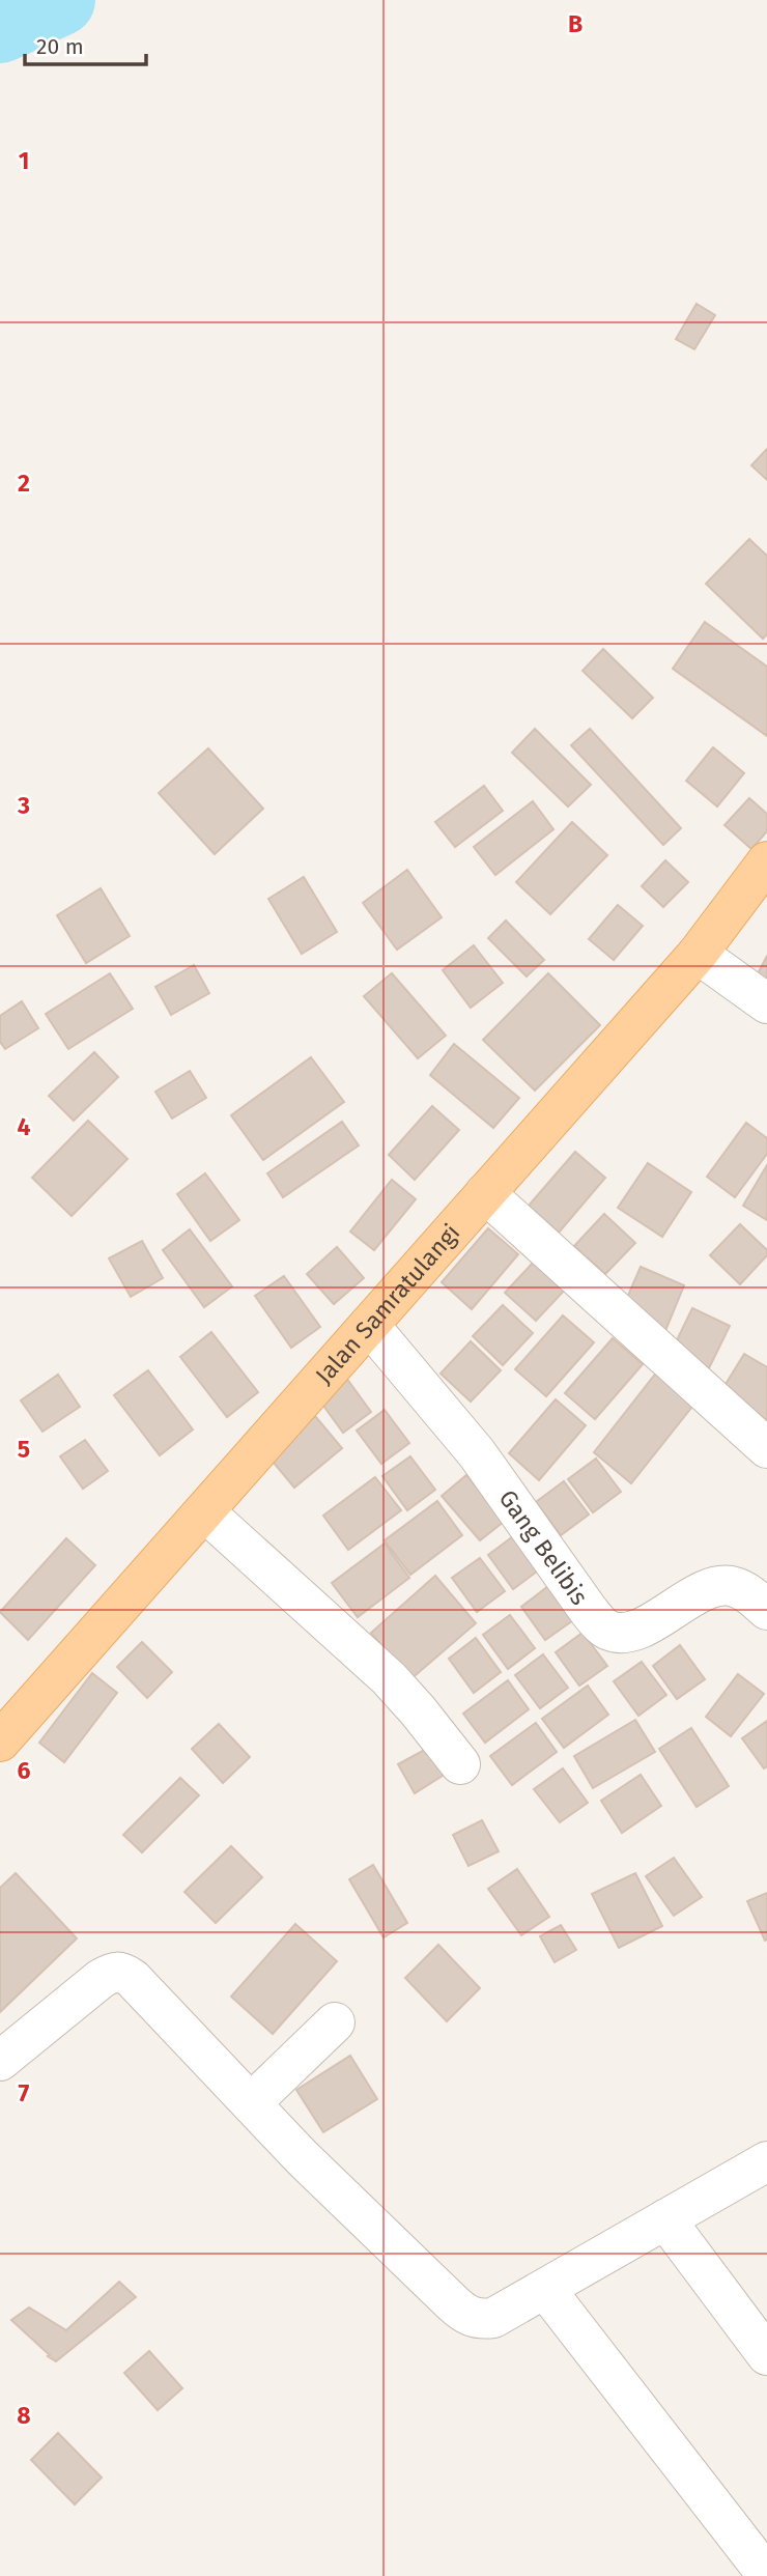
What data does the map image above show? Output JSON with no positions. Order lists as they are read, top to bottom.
{
  "streets": {
    "main road": ["Jalan Samratulangi"],
    "street": ["Gang Belibis"]
  },
  "crossings": [
    ["Jalan Samratulangi", "Gang Belibis"]
  ],
  "scale_bar": "20 m",
  "grid": {
    "columns": ["B"],
    "rows": [
      "1",
      "2",
      "3",
      "4",
      "5",
      "6",
      "7",
      "8"
    ]
  }
}
